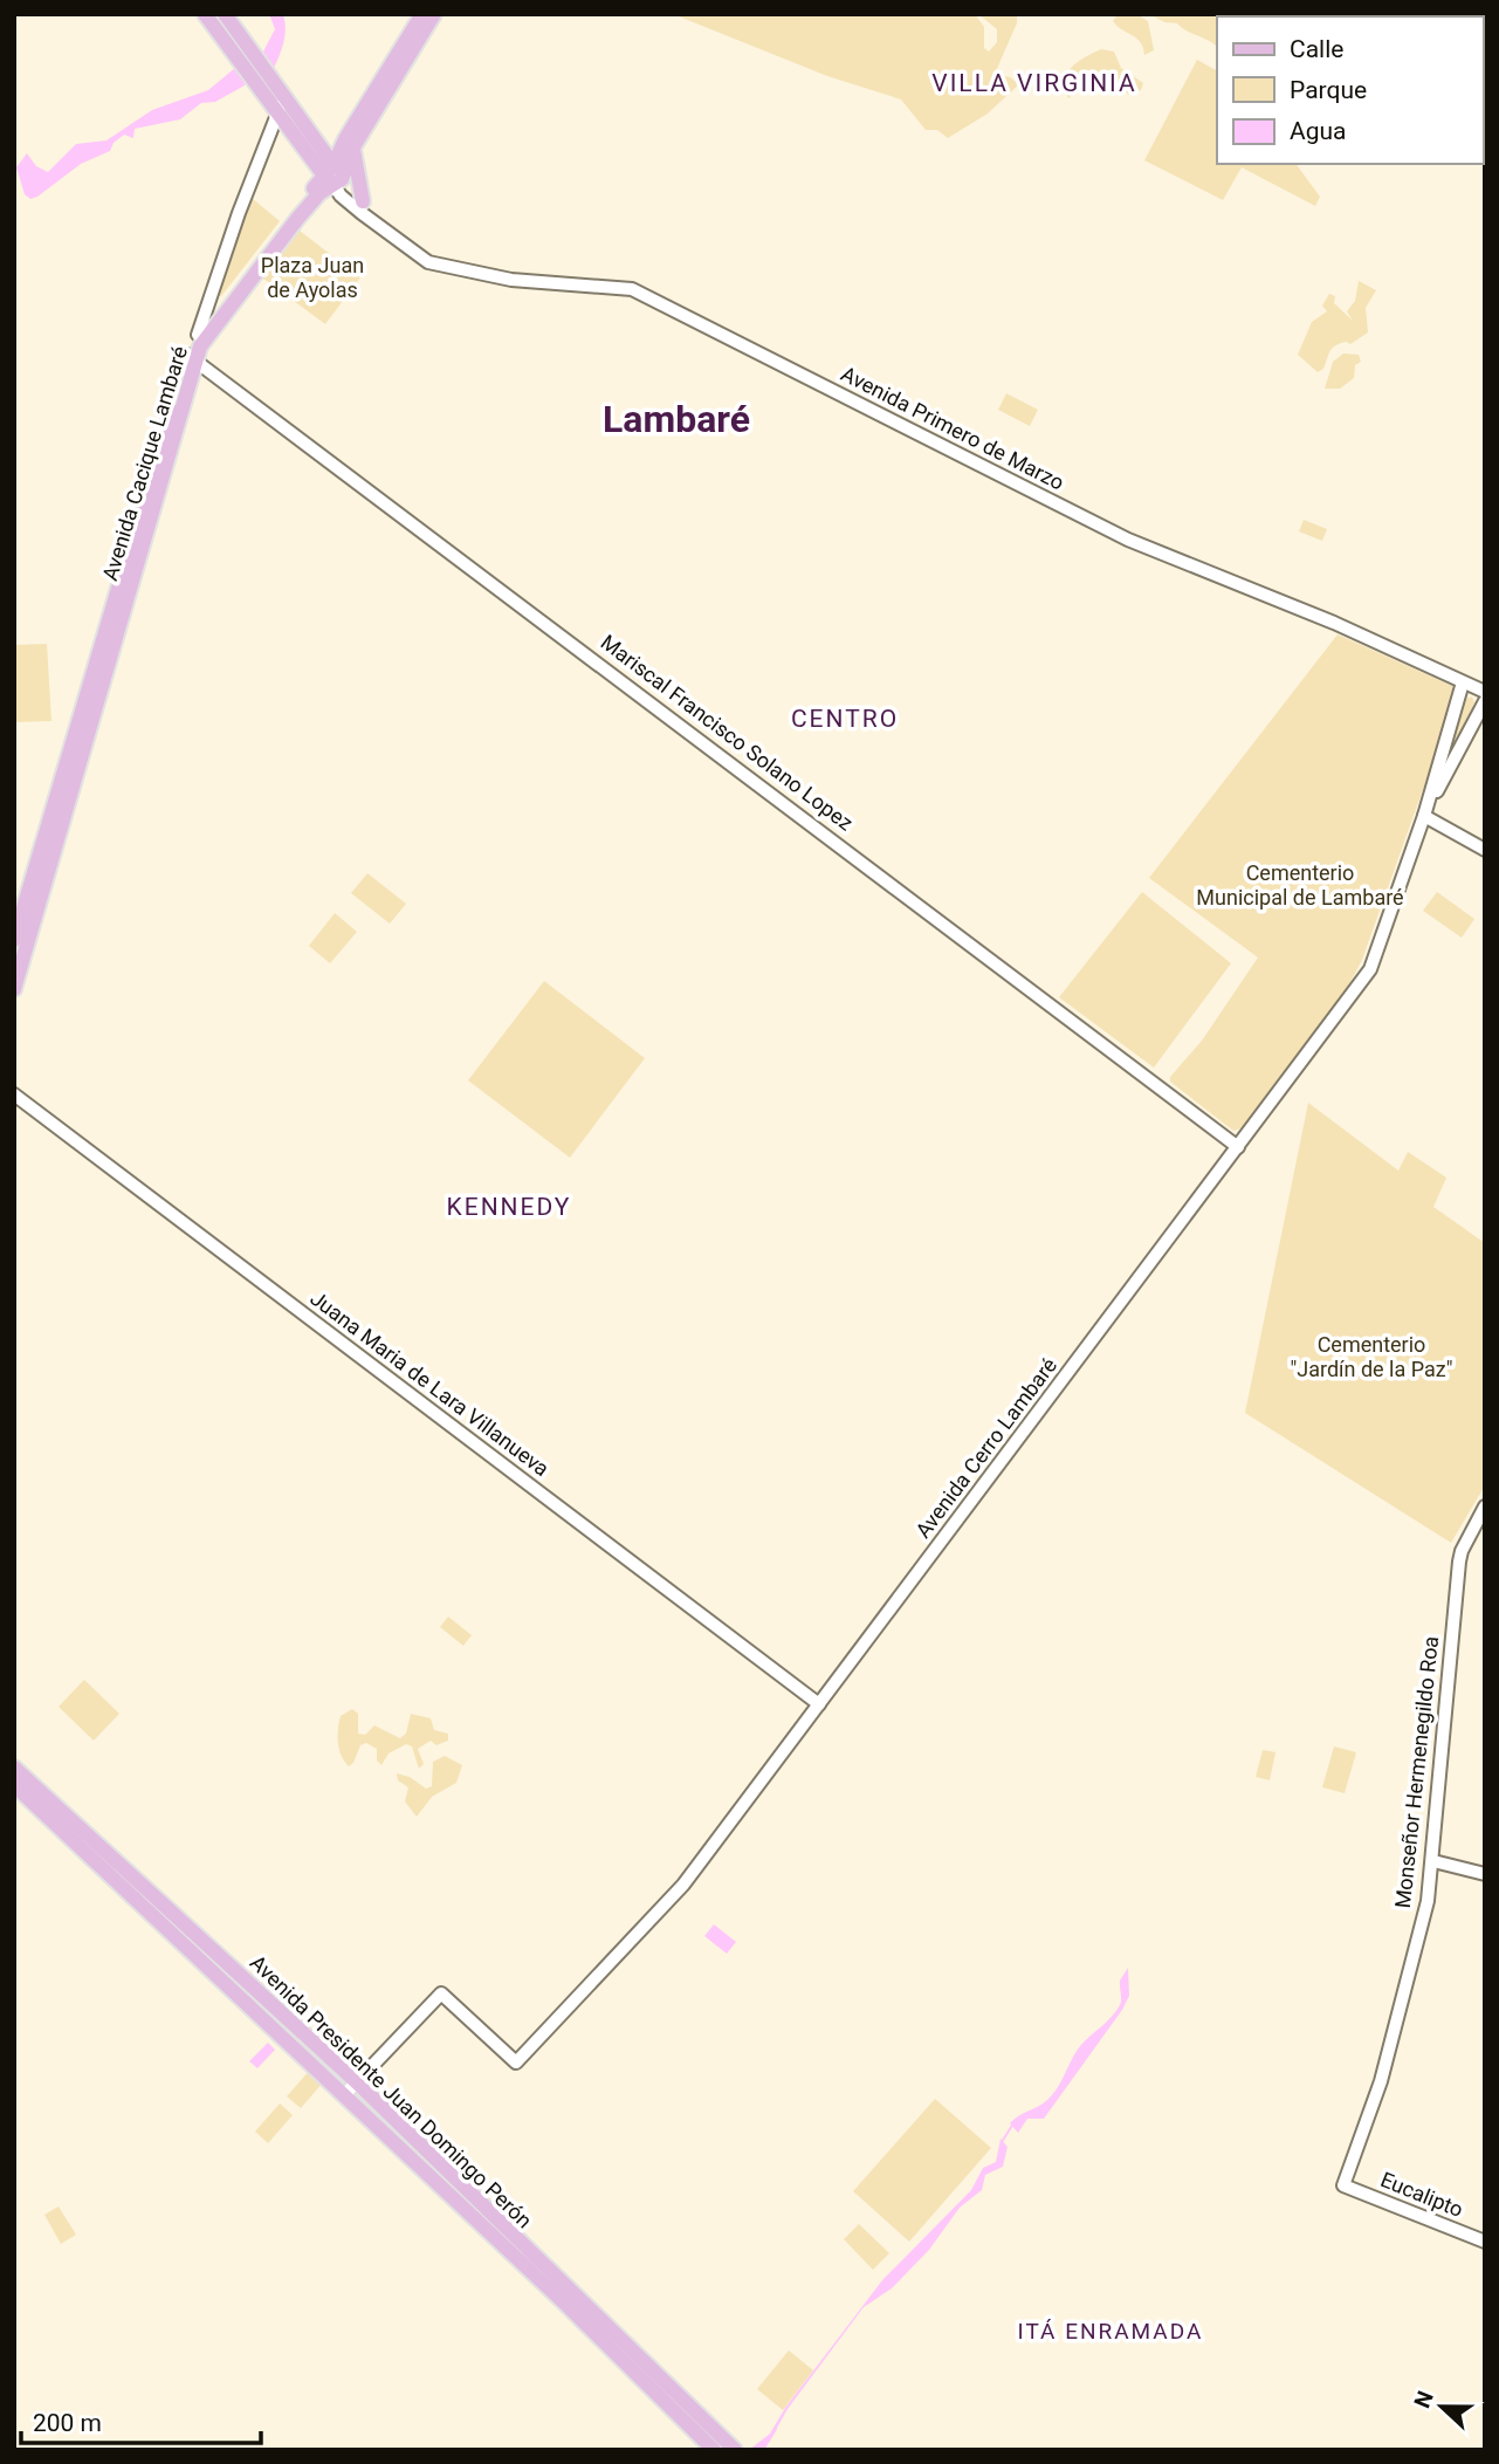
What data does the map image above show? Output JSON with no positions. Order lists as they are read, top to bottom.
{
  "streets": {
    "main road": ["Avenida Cacique Lambaré", "Avenida Presidente Juan Domingo Perón"],
    "street": [
      "Avenida Primero de Marzo",
      "Mariscal Francisco Solano Lopez",
      "Juana Maria de Lara Villanueva",
      "Avenida Cerro Lambaré",
      "Monseñor Hermenegildo Roa",
      "Eucalipto"
    ]
  },
  "crossings": [
    ["Avenida Primero de Marzo", "Avenida Cacique Lambaré"],
    ["Avenida Primero de Marzo", "Avenida Cerro Lambaré"],
    ["Avenida Cacique Lambaré", "Mariscal Francisco Solano Lopez"],
    ["Mariscal Francisco Solano Lopez", "Avenida Cerro Lambaré"],
    ["Juana Maria de Lara Villanueva", "Avenida Cerro Lambaré"],
    ["Avenida Cerro Lambaré", "Avenida Presidente Juan Domingo Perón"],
    ["Monseñor Hermenegildo Roa", "Eucalipto"]
  ],
  "districts": [
    "VILLA VIRGINIA",
    "Lambaré",
    "CENTRO",
    "KENNEDY",
    "ITÁ ENRAMADA"
  ],
  "parks": ["Plaza Juan de Ayolas", "Cementerio Municipal de Lambaré", "Cementerio \"Jardín de la Paz\""],
  "legend": ["Calle", "Parque", "Agua"],
  "scale_bar": "200 m",
  "north": "left"
}
